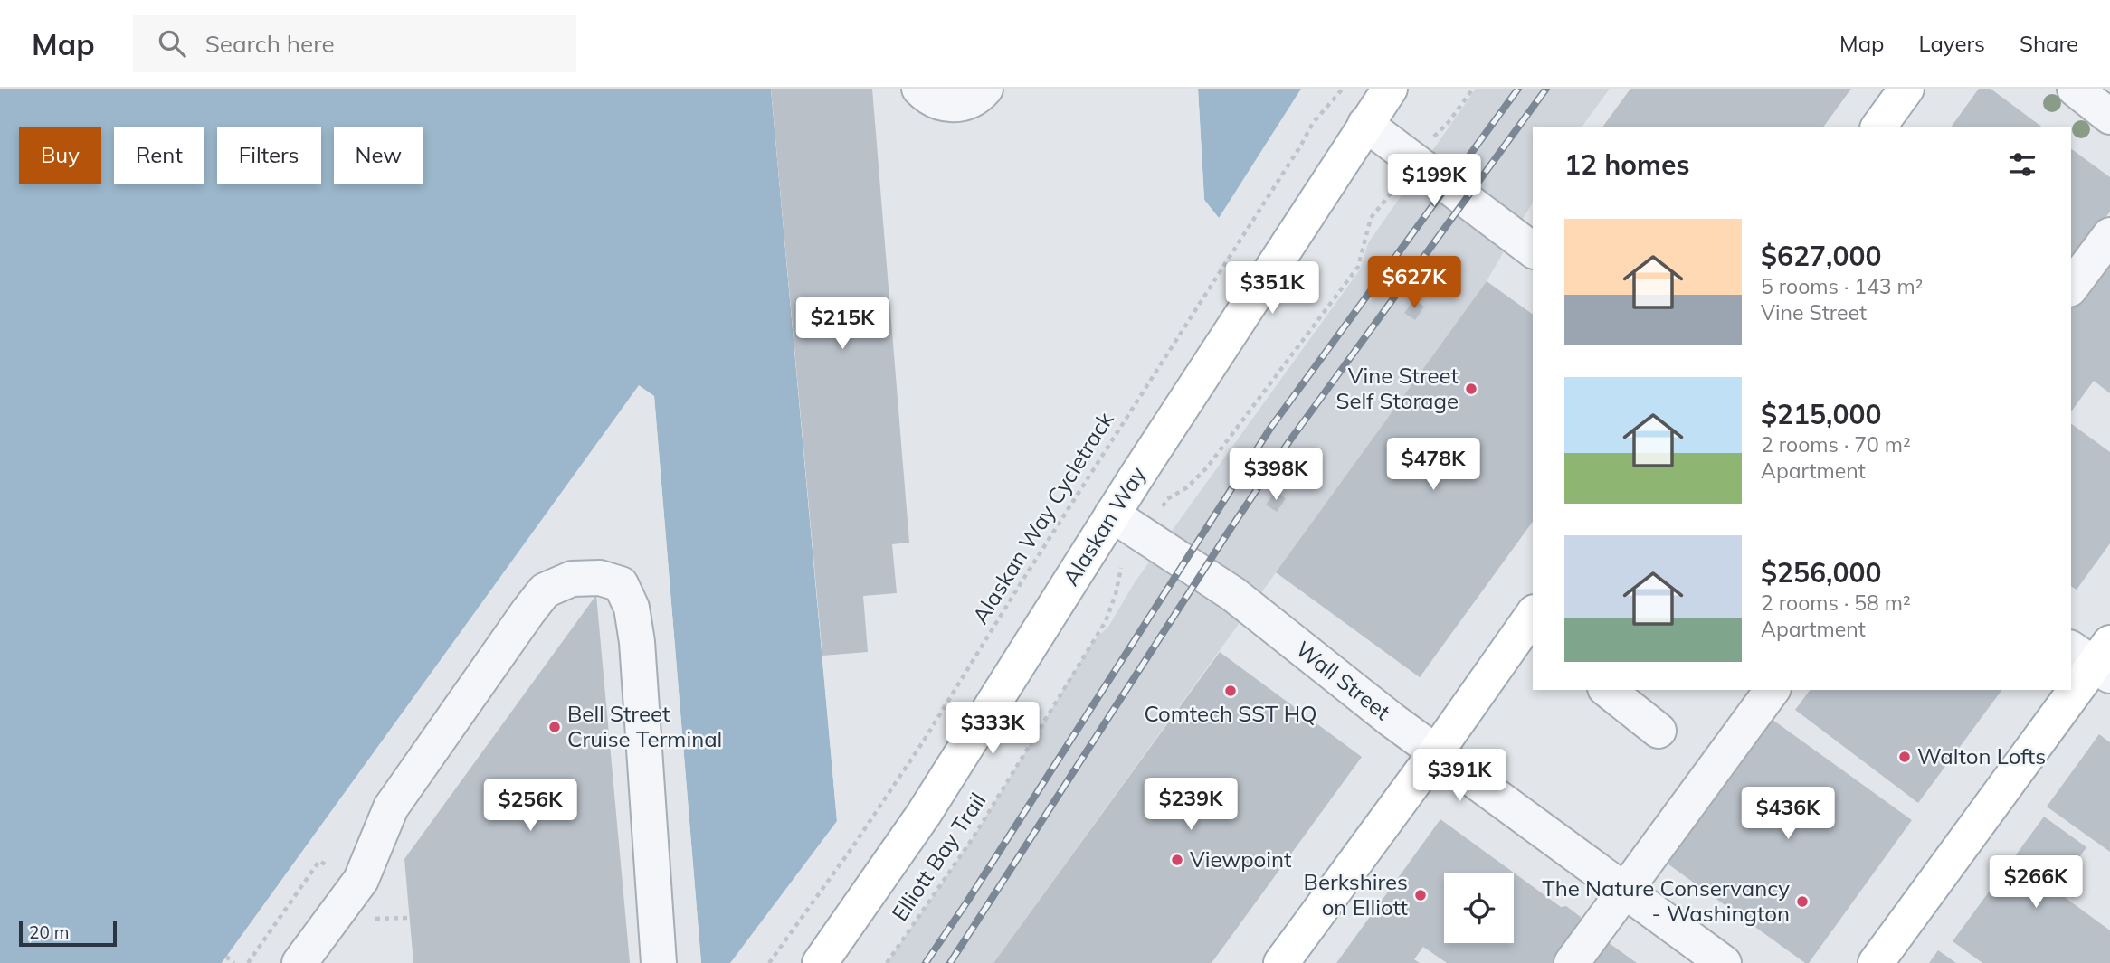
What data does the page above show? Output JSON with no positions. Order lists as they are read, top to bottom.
{
  "streets": {
    "main road": ["Alaskan Way"],
    "street": ["Wall Street"],
    "path": ["Alaskan Way Cycletrack", "Elliott Bay Trail"]
  },
  "crossings": [
    ["Alaskan Way", "Wall Street"]
  ],
  "places": [
    "Vine Street Self Storage",
    "Comtech SST HQ",
    "Bell Street Cruise Terminal",
    "Walton Lofts",
    "Viewpoint",
    "Berkshires on Elliott",
    "The Nature Conservancy - Washington"
  ],
  "scale_bar": "20 m",
  "page": {
    "header": "Map",
    "search": "Search here",
    "nav": ["Map", "Layers", "Share"],
    "chip": [
      "Buy",
      "Rent",
      "Filters",
      "New"
    ],
    "heading": "12 homes",
    "price": [
      "$199K",
      "$627K",
      "$351K",
      "$215K",
      "$478K",
      "$398K",
      "$333K",
      "$391K",
      "$239K",
      "$256K",
      "$436K",
      "$266K"
    ],
    "list": [
      {
        "name": "$627,000",
        "note": "5 rooms · 143 m² · Vine Street"
      },
      {
        "name": "$215,000",
        "note": "2 rooms · 70 m² · Apartment"
      },
      {
        "name": "$256,000",
        "note": "2 rooms · 58 m² · Apartment"
      }
    ],
    "scale": "20 m"
  }
}
